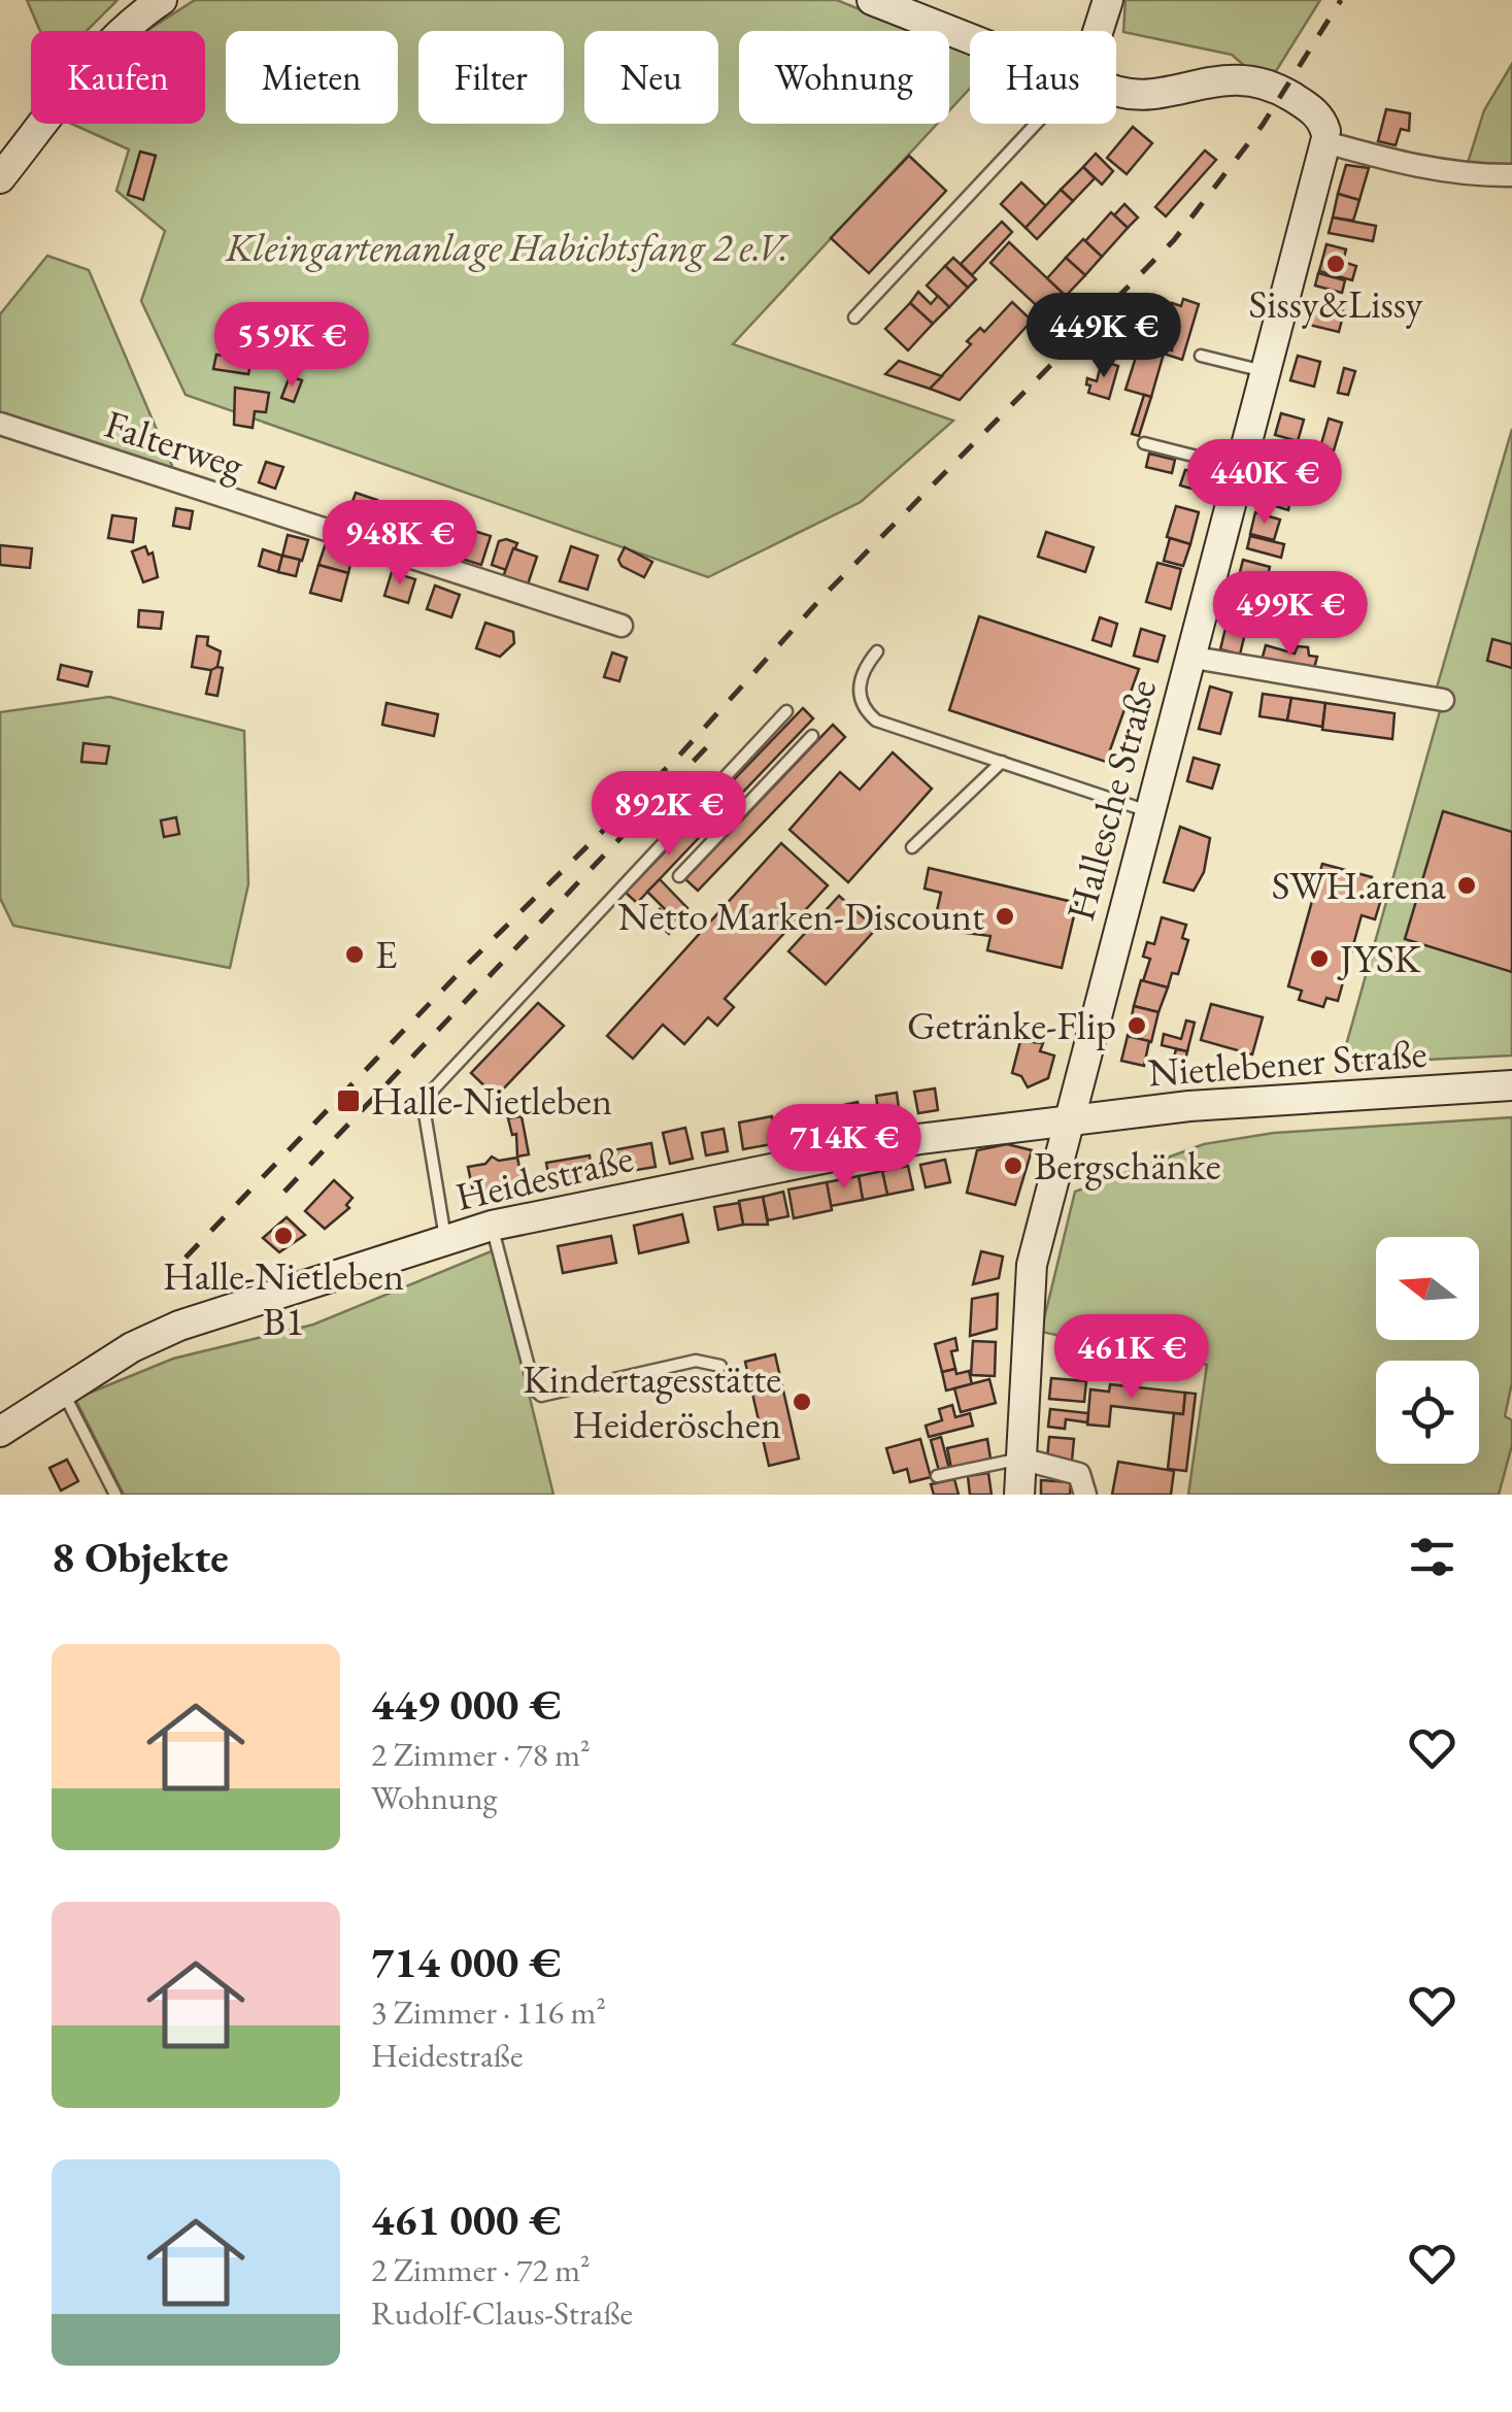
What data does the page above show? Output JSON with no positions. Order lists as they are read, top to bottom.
{
  "streets": {
    "street": [
      "Falterweg",
      "Hallesche Straße",
      "Nietlebener Straße",
      "Heidestraße"
    ]
  },
  "crossings": [
    ["Hallesche Straße", "Nietlebener Straße"],
    ["Hallesche Straße", "Heidestraße"],
    ["Nietlebener Straße", "Heidestraße"]
  ],
  "parks": ["Kleingartenanlage Habichtsfang 2 e.V."],
  "places": {
    "other": [
      "Sissy&Lissy",
      "SWH.arena",
      "Netto Marken-Discount",
      "E",
      "JYSK",
      "Getränke-Flip",
      "Bergschänke",
      "Halle-Nietleben B1",
      "Kindertagesstätte Heideröschen"
    ],
    "transit": ["Halle-Nietleben"]
  },
  "north": "left",
  "page": {
    "chip": [
      "Kaufen",
      "Mieten",
      "Filter",
      "Neu",
      "Wohnung",
      "Haus"
    ],
    "price": [
      "449K €",
      "559K €",
      "440K €",
      "948K €",
      "499K €",
      "892K €",
      "714K €",
      "461K €"
    ],
    "heading": "8 Objekte",
    "list": [
      {
        "name": "449 000 €",
        "note": "2 Zimmer · 78 m² · Wohnung"
      },
      {
        "name": "714 000 €",
        "note": "3 Zimmer · 116 m² · Heidestraße"
      },
      {
        "name": "461 000 €",
        "note": "2 Zimmer · 72 m² · Rudolf-Claus-Straße"
      }
    ]
  }
}
